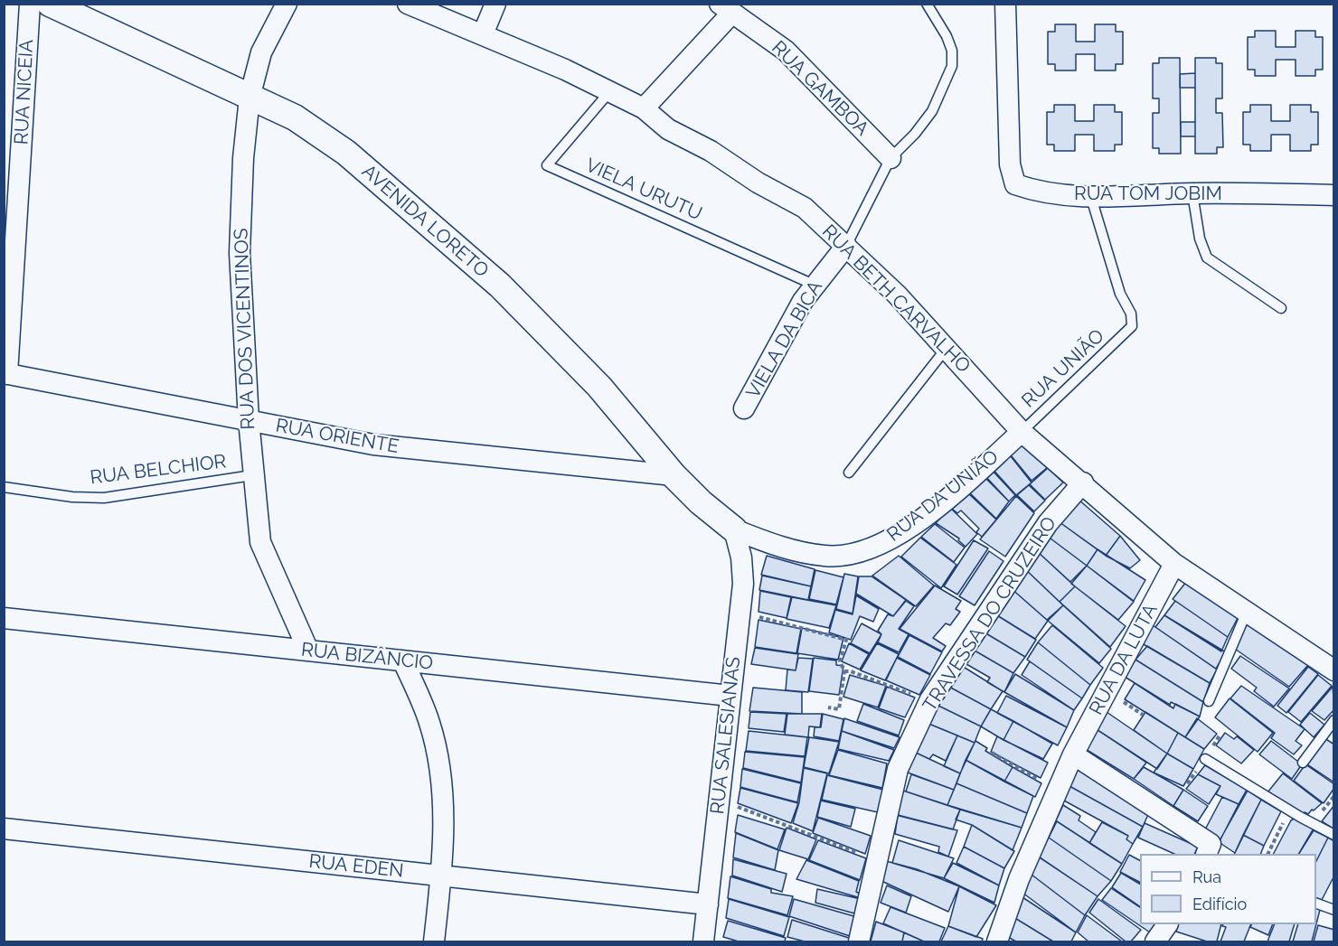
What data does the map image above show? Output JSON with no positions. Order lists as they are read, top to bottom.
{
  "streets": {
    "street": [
      "RUA GAMBOA",
      "RUA NICEIA",
      "RUA TOM JOBIM",
      "AVENIDA LORETO",
      "RUA BETH CARVALHO",
      "RUA DOS VICENTINOS",
      "VIELA DA BICA",
      "RUA ORIENTE",
      "RUA DA UNIÃO",
      "TRAVESSA DO CRUZEIRO",
      "RUA BIZÂNCIO",
      "RUA DA LUTA",
      "RUA SALESIANAS",
      "RUA EDEN"
    ],
    "lane": ["VIELA URUTU", "RUA UNIÃO", "RUA BELCHIOR"]
  },
  "crossings": [
    ["RUA NICEIA", "RUA ORIENTE"],
    ["VIELA URUTU", "RUA BETH CARVALHO"],
    ["VIELA URUTU", "VIELA DA BICA"],
    ["RUA TOM JOBIM", "RUA UNIÃO"],
    ["AVENIDA LORETO", "RUA DOS VICENTINOS"],
    ["AVENIDA LORETO", "RUA ORIENTE"],
    ["AVENIDA LORETO", "RUA DA UNIÃO"],
    ["AVENIDA LORETO", "RUA SALESIANAS"],
    ["RUA BETH CARVALHO", "VIELA DA BICA"],
    ["RUA BETH CARVALHO", "RUA UNIÃO"],
    ["RUA BETH CARVALHO", "RUA DA UNIÃO"],
    ["RUA BETH CARVALHO", "TRAVESSA DO CRUZEIRO"],
    ["RUA BETH CARVALHO", "RUA DA LUTA"],
    ["RUA DOS VICENTINOS", "RUA ORIENTE"],
    ["RUA DOS VICENTINOS", "RUA BELCHIOR"],
    ["RUA DOS VICENTINOS", "RUA BIZÂNCIO"],
    ["RUA UNIÃO", "RUA DA UNIÃO"],
    ["RUA DA UNIÃO", "RUA SALESIANAS"],
    ["RUA BIZÂNCIO", "RUA SALESIANAS"],
    ["RUA SALESIANAS", "RUA EDEN"]
  ],
  "legend": ["Rua", "Edifício"]
}
